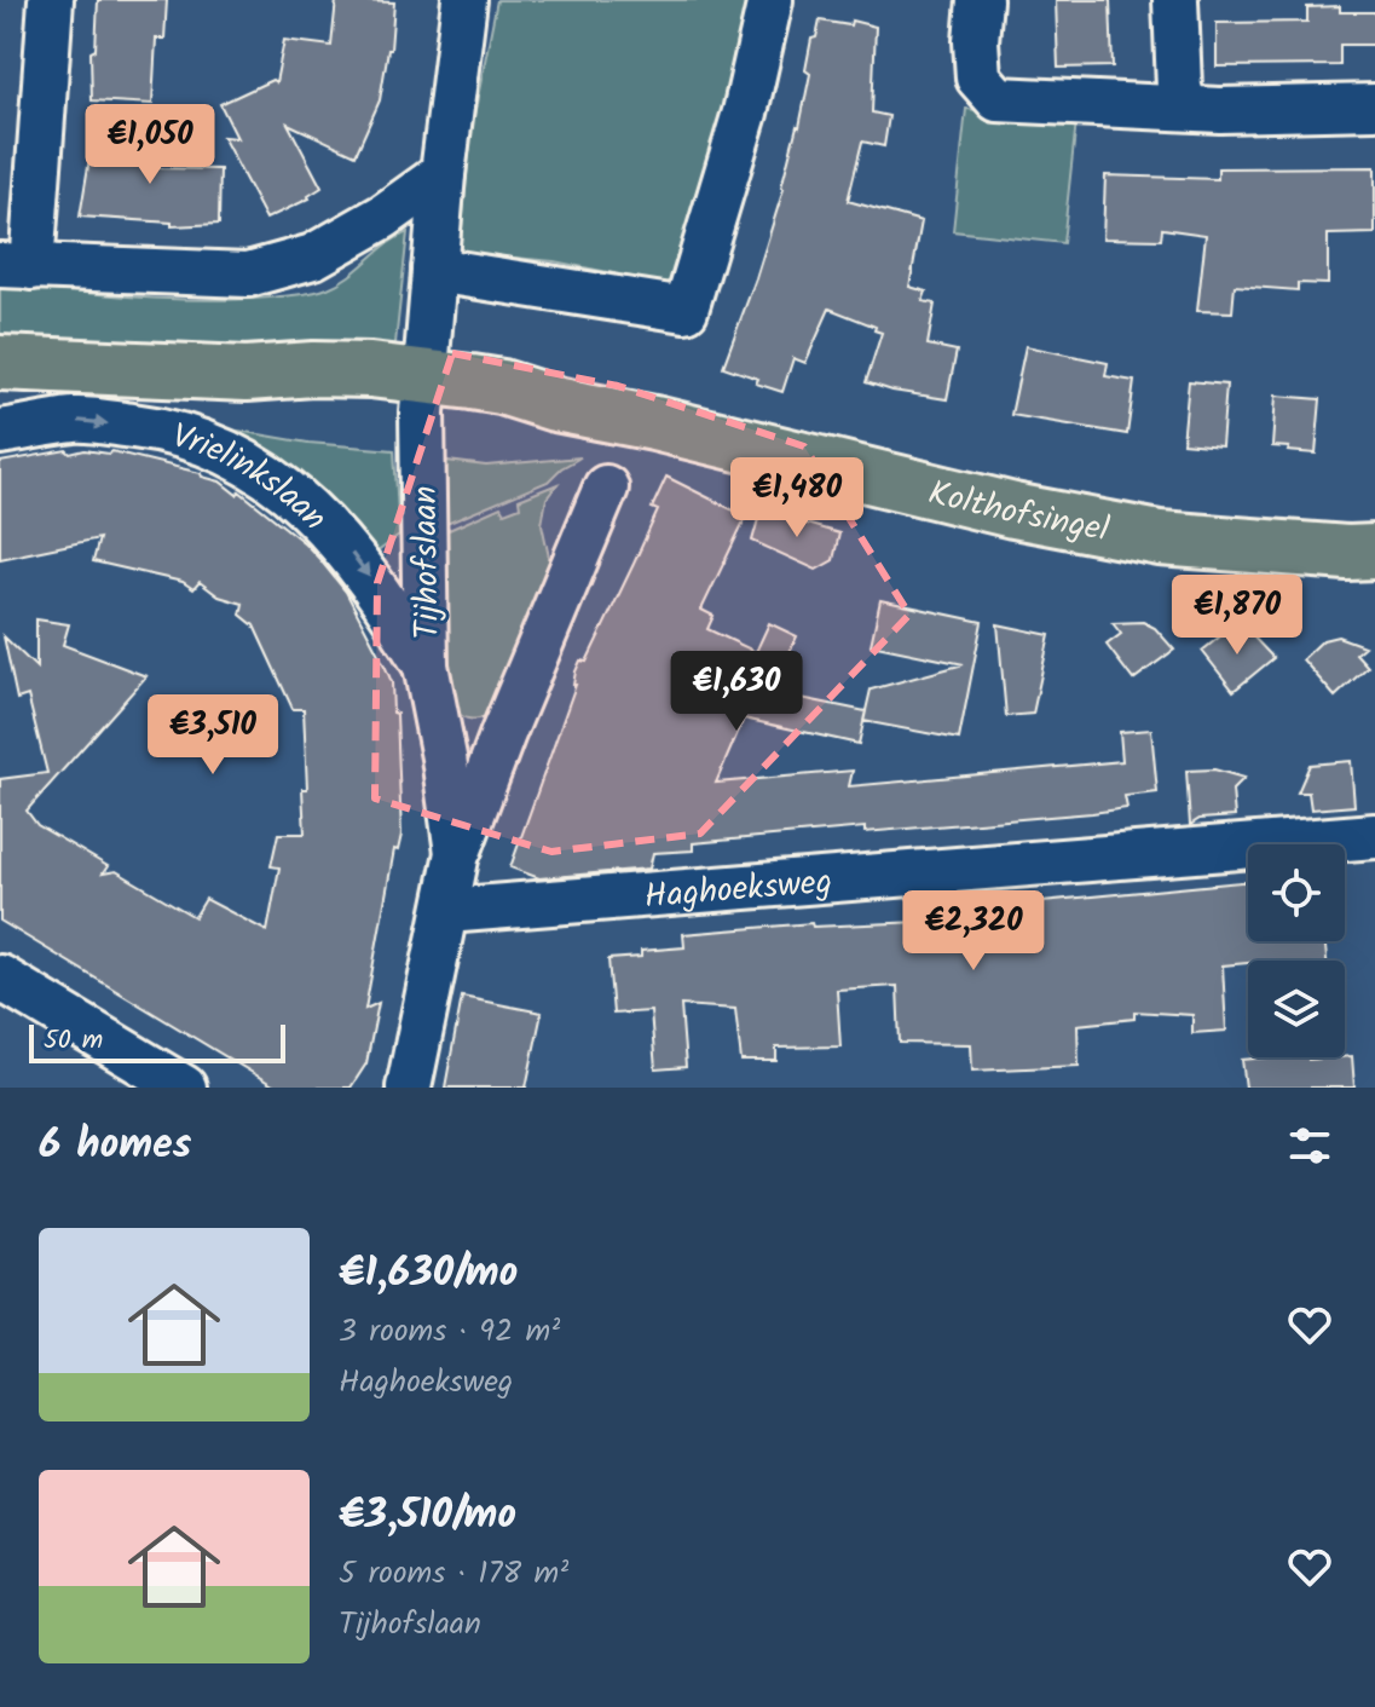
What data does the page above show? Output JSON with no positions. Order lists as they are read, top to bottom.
{
  "streets": {
    "main road": ["Kolthofsingel"],
    "street": ["Vrielinkslaan", "Tijhofslaan", "Haghoeksweg"]
  },
  "crossings": [
    ["Vrielinkslaan", "Tijhofslaan"],
    ["Kolthofsingel", "Tijhofslaan"],
    ["Tijhofslaan", "Haghoeksweg"]
  ],
  "one_way": ["Vrielinkslaan"],
  "scale_bar": "50 m",
  "page": {
    "price": [
      "€1,050",
      "€1,480",
      "€1,870",
      "€1,630",
      "€3,510",
      "€2,320"
    ],
    "scale": "50 m",
    "heading": "6 homes",
    "list": [
      {
        "name": "€1,630/mo",
        "note": "3 rooms · 92 m² · Haghoeksweg"
      },
      {
        "name": "€3,510/mo",
        "note": "5 rooms · 178 m² · Tijhofslaan"
      }
    ]
  }
}
